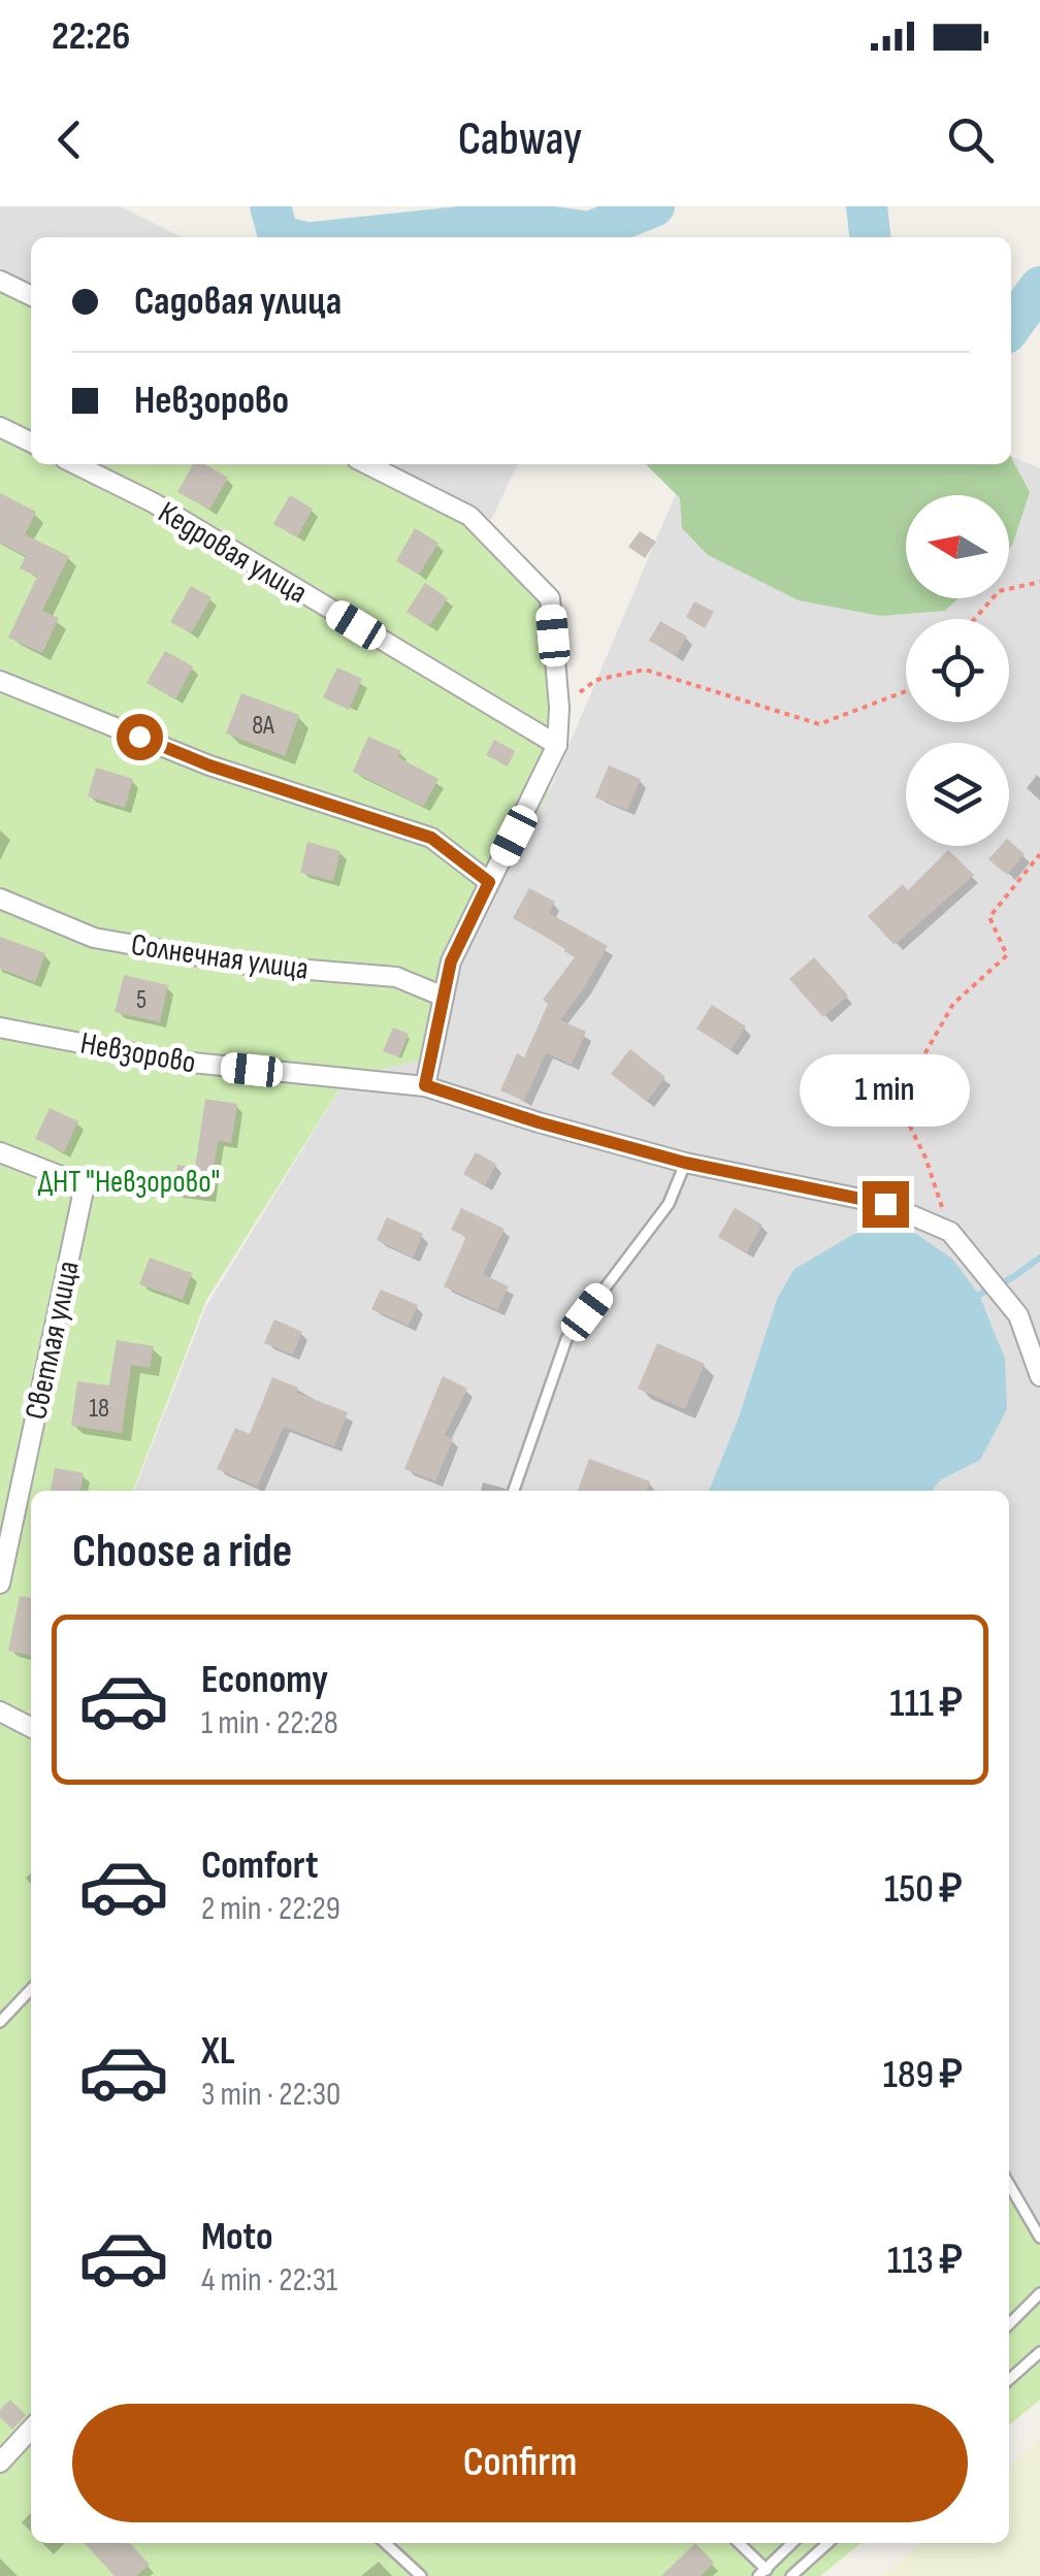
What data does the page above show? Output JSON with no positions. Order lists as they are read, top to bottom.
{
  "streets": {
    "street": [
      "Кедровая улица",
      "Солнечная улица",
      "Невзорово",
      "Светлая улица"
    ]
  },
  "parks": ["ДНТ \"Невзорово\""],
  "house_numbers": ["8А", "5", "18"],
  "north": "left",
  "page": {
    "status": "22:26",
    "header": "Cabway",
    "banner": ["Садовая улица", "Невзорово"],
    "bubble": "1 min",
    "heading": "Choose a ride",
    "list": [
      {
        "name": "Economy",
        "note": "1 min · 22:28",
        "value": "111 ₽"
      },
      {
        "name": "Comfort",
        "note": "2 min · 22:29",
        "value": "150 ₽"
      },
      {
        "name": "XL",
        "note": "3 min · 22:30",
        "value": "189 ₽"
      },
      {
        "name": "Moto",
        "note": "4 min · 22:31",
        "value": "113 ₽"
      }
    ],
    "buttons": "Confirm"
  }
}
